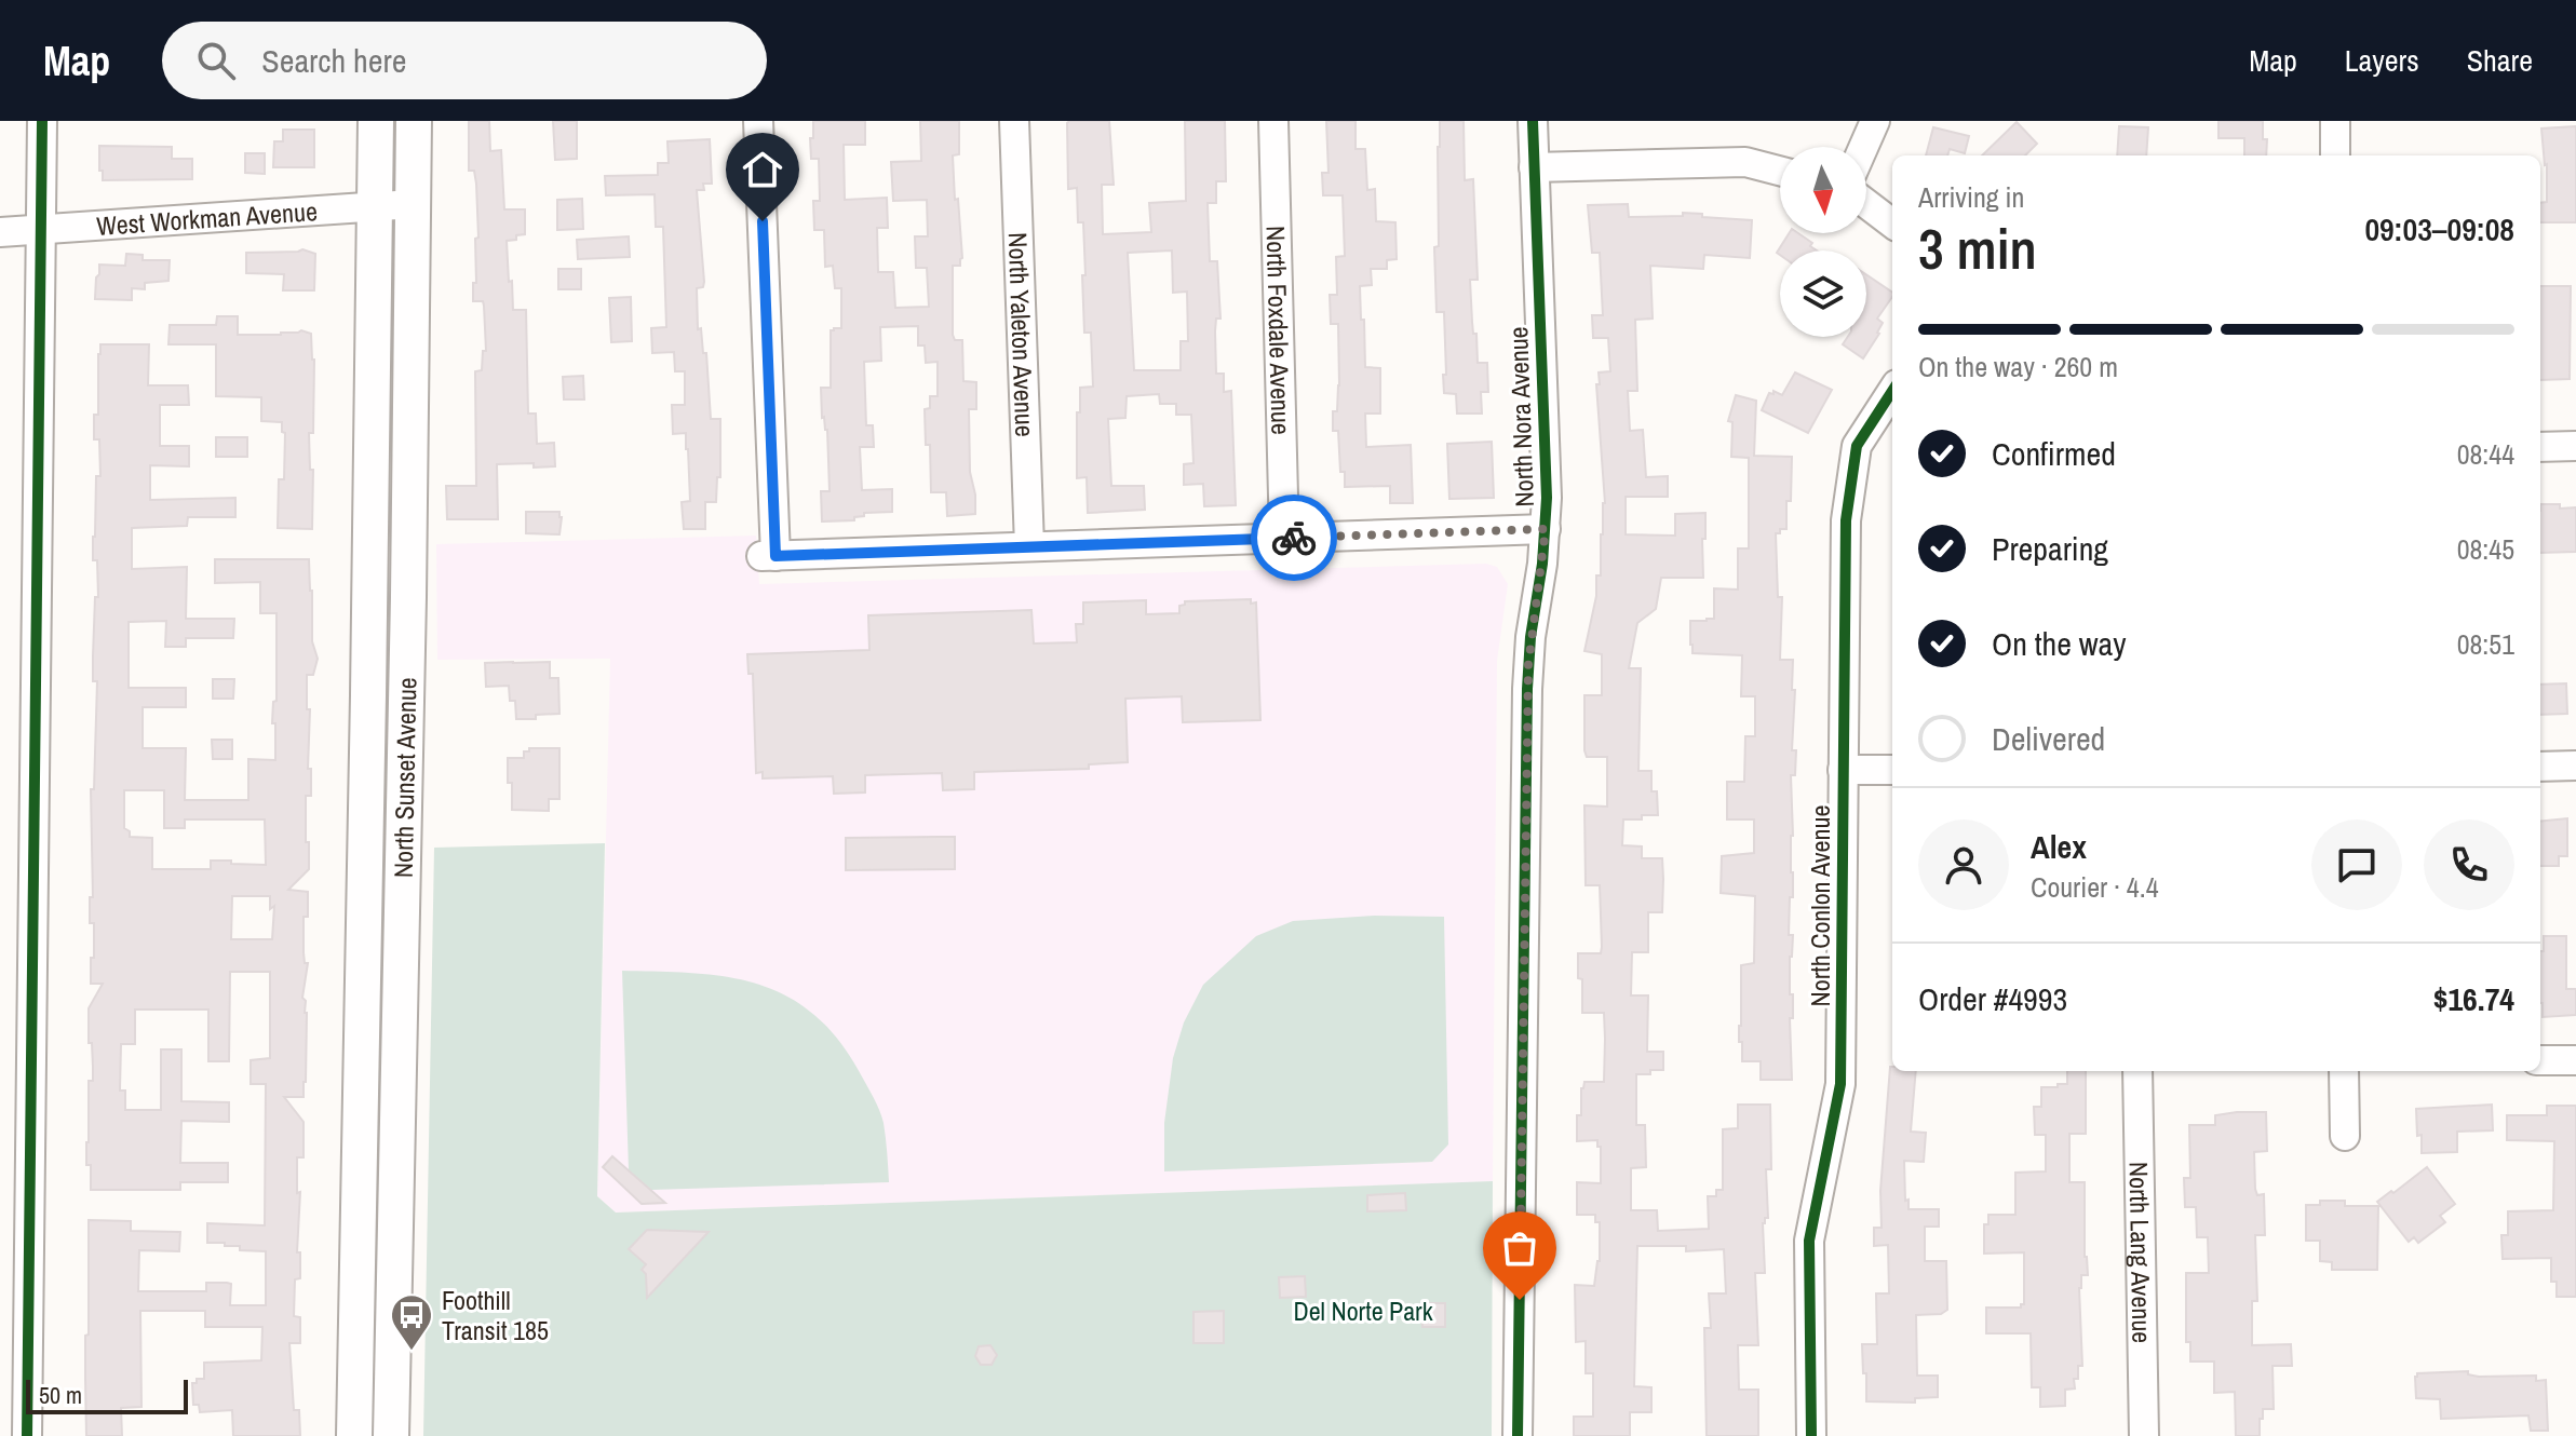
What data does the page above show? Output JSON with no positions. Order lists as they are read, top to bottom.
{
  "streets": {
    "main road": ["North Sunset Avenue"],
    "street": [
      "West Workman Avenue",
      "North Foxdale Avenue",
      "North Yaleton Avenue",
      "North Nora Avenue",
      "North Conlon Avenue",
      "North Lang Avenue"
    ]
  },
  "crossings": [
    ["West Workman Avenue", "North Sunset Avenue"]
  ],
  "parks": ["Del Norte Park"],
  "places": {
    "bus stop": ["Foothill Transit 185"]
  },
  "scale_bar": "50 m",
  "north": "bottom",
  "page": {
    "header": "Map",
    "search": "Search here",
    "nav": ["Map", "Layers", "Share"],
    "heading": ["3 min", "Arriving in", "09:03–09:08"],
    "panel": [
      "Alex",
      "Courier · 4.4",
      "Order #4993",
      "$16.74"
    ],
    "bar": "On the way · 260 m",
    "list": [
      ["Confirmed", "08:44"],
      ["Preparing", "08:45"],
      ["On the way", "08:51"],
      "Delivered"
    ],
    "scale": "50 m"
  }
}
